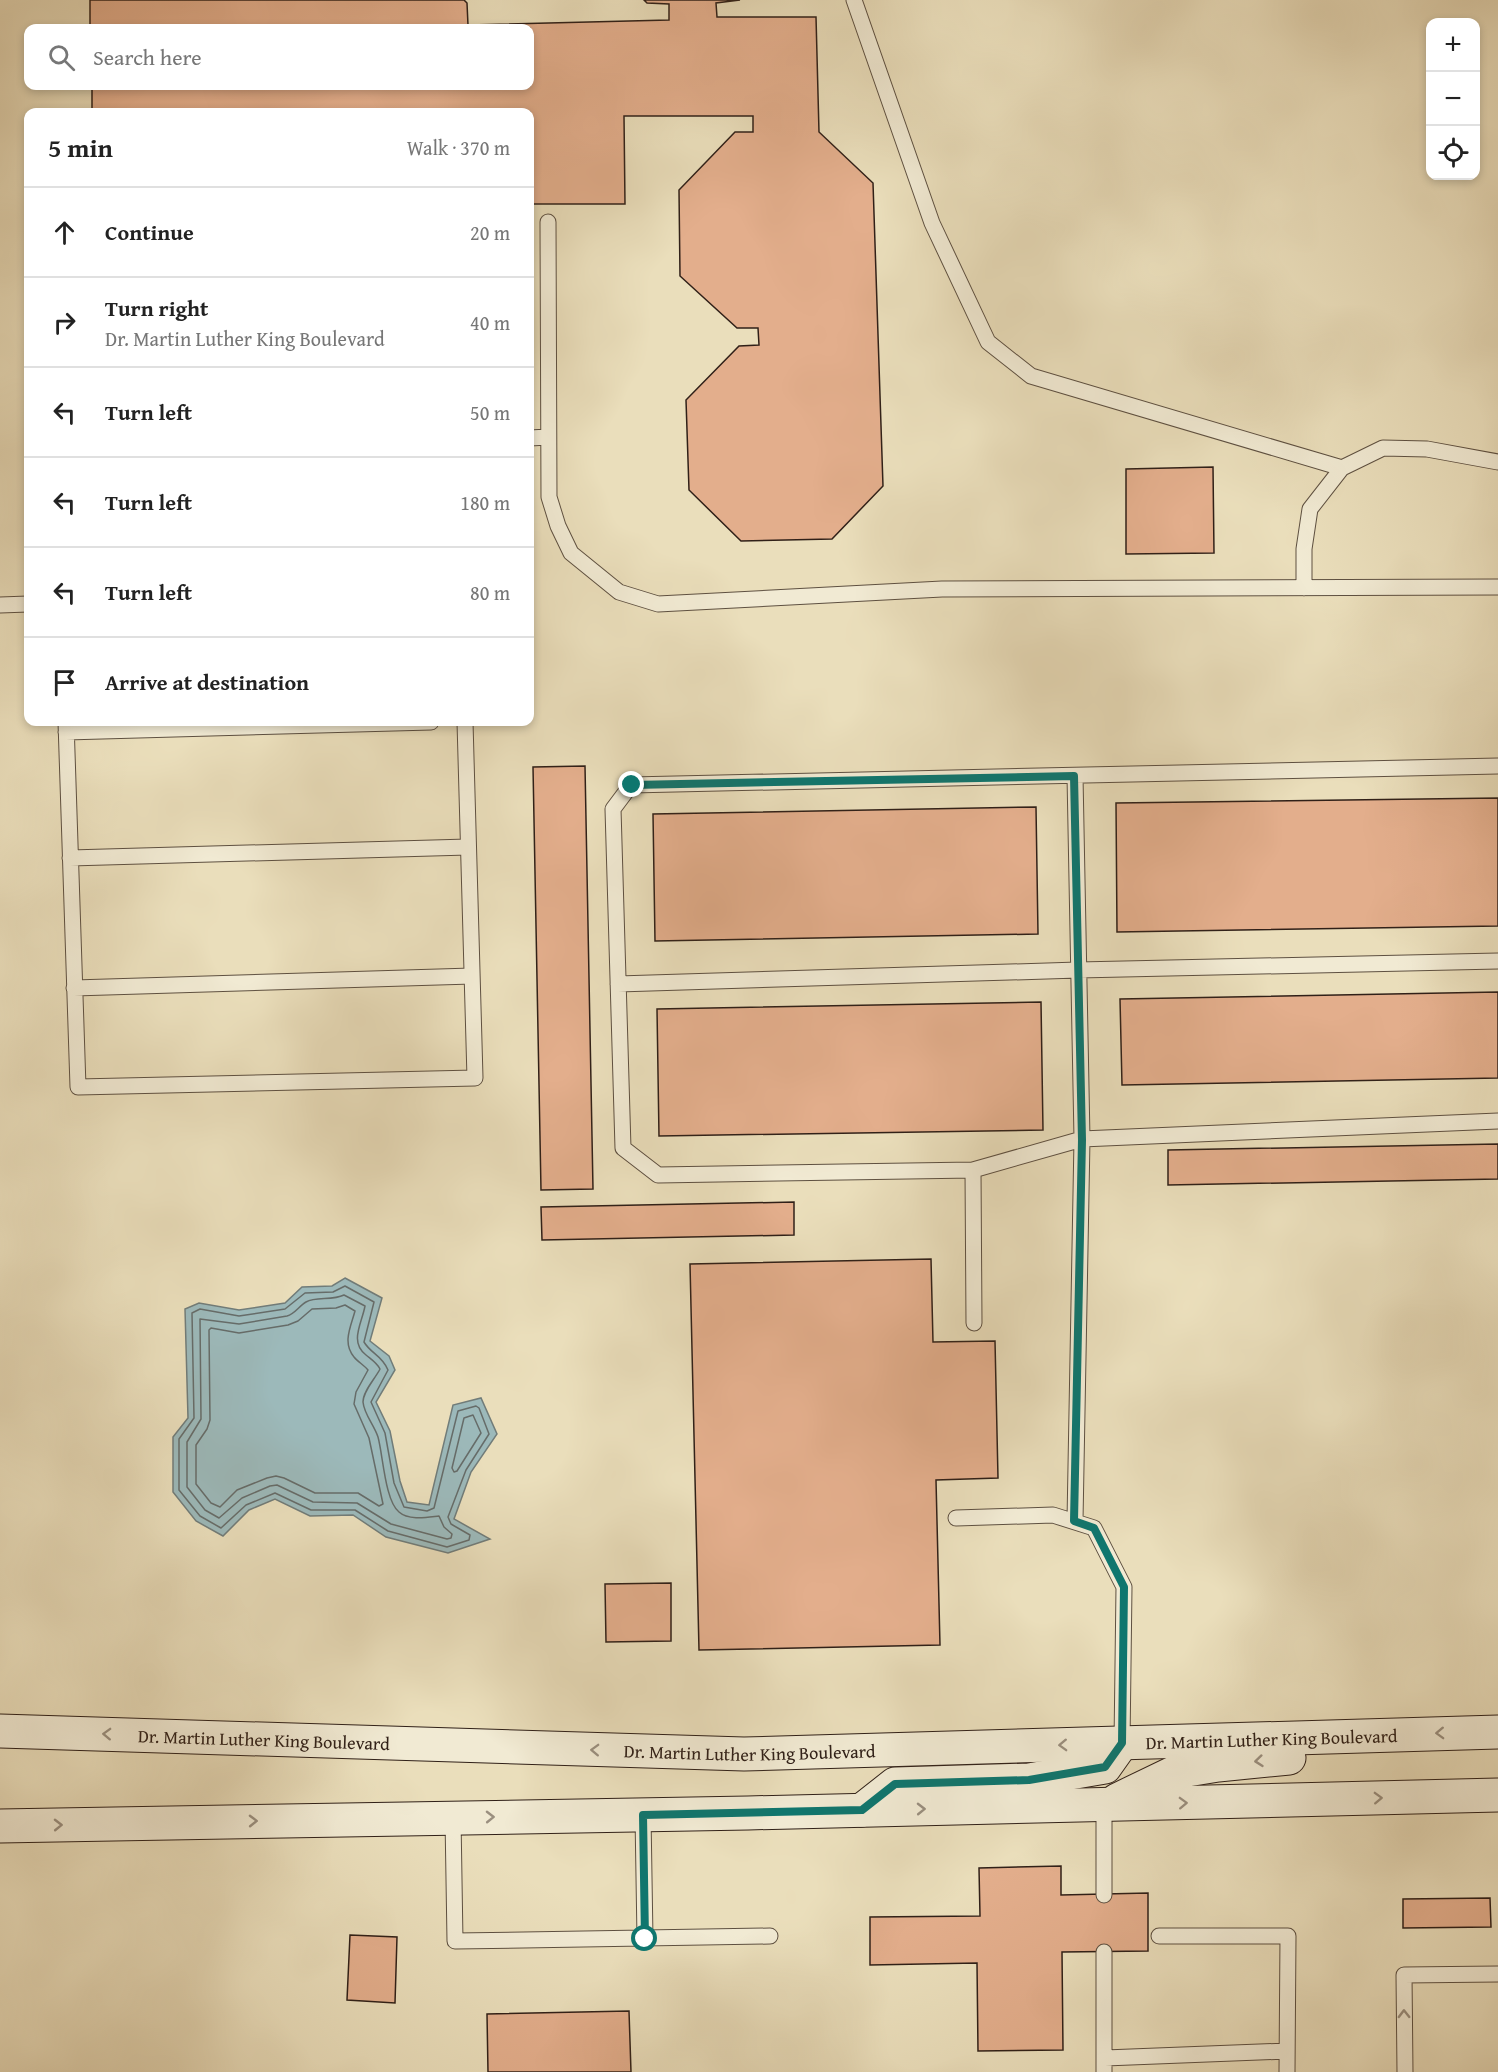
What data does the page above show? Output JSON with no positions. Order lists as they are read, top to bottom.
{
  "streets": {
    "main road": ["Dr. Martin Luther King Boulevard"]
  },
  "page": {
    "map_buttons": ["+", "−"],
    "search": "Search here",
    "heading": ["5 min", "Walk · 370 m"],
    "list": [
      ["Continue", "20 m"],
      ["Turn right", "Dr. Martin Luther King Boulevard", "40 m"],
      ["Turn left", "50 m"],
      ["Turn left", "180 m"],
      ["Turn left", "80 m"],
      "Arrive at destination"
    ]
  }
}
